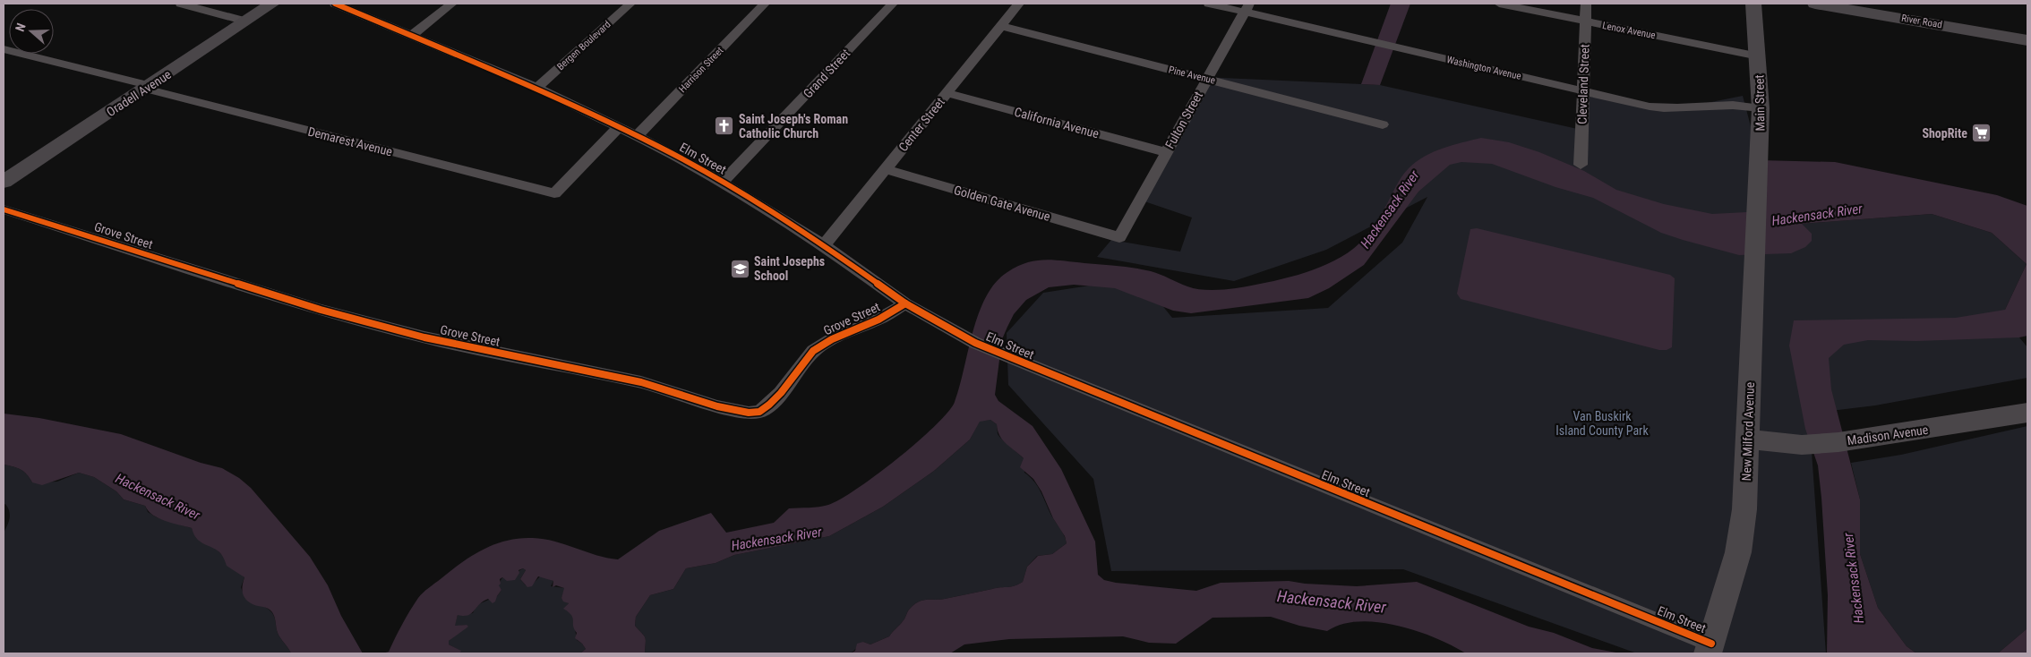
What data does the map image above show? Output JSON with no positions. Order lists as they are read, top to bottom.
{
  "streets": {
    "street": [
      "River Road",
      "Lenox Avenue",
      "Bergen Boulevard",
      "Washington Avenue",
      "Harrison Street",
      "Grand Street",
      "Pine Avenue",
      "Cleveland Street",
      "Oradell Avenue",
      "Main Street",
      "Fulton Street",
      "California Avenue",
      "Center Street",
      "Demarest Avenue",
      "Elm Street",
      "Golden Gate Avenue",
      "Grove Street",
      "New Milford Avenue",
      "Madison Avenue"
    ]
  },
  "crossings": [
    ["Lenox Avenue", "Cleveland Street"],
    ["Lenox Avenue", "Main Street"],
    ["Bergen Boulevard", "Elm Street"],
    ["Washington Avenue", "Cleveland Street"],
    ["Washington Avenue", "Main Street"],
    ["Washington Avenue", "Fulton Street"],
    ["Harrison Street", "Elm Street"],
    ["Grand Street", "Elm Street"],
    ["Pine Avenue", "Fulton Street"],
    ["Pine Avenue", "Center Street"],
    ["Oradell Avenue", "Demarest Avenue"],
    ["Main Street", "New Milford Avenue"],
    ["Fulton Street", "California Avenue"],
    ["Fulton Street", "Golden Gate Avenue"],
    ["California Avenue", "Center Street"],
    ["Center Street", "Elm Street"],
    ["Center Street", "Golden Gate Avenue"],
    ["Demarest Avenue", "Elm Street"],
    ["Elm Street", "Grove Street"],
    ["Elm Street", "New Milford Avenue"],
    ["New Milford Avenue", "Madison Avenue"]
  ],
  "water": ["Hackensack River"],
  "parks": ["Van Buskirk Island County Park"],
  "places": {
    "church": ["Saint Joseph's Roman Catholic Church"],
    "supermarket": ["ShopRite"],
    "school or university": ["Saint Josephs School"]
  },
  "north": "left"
}
